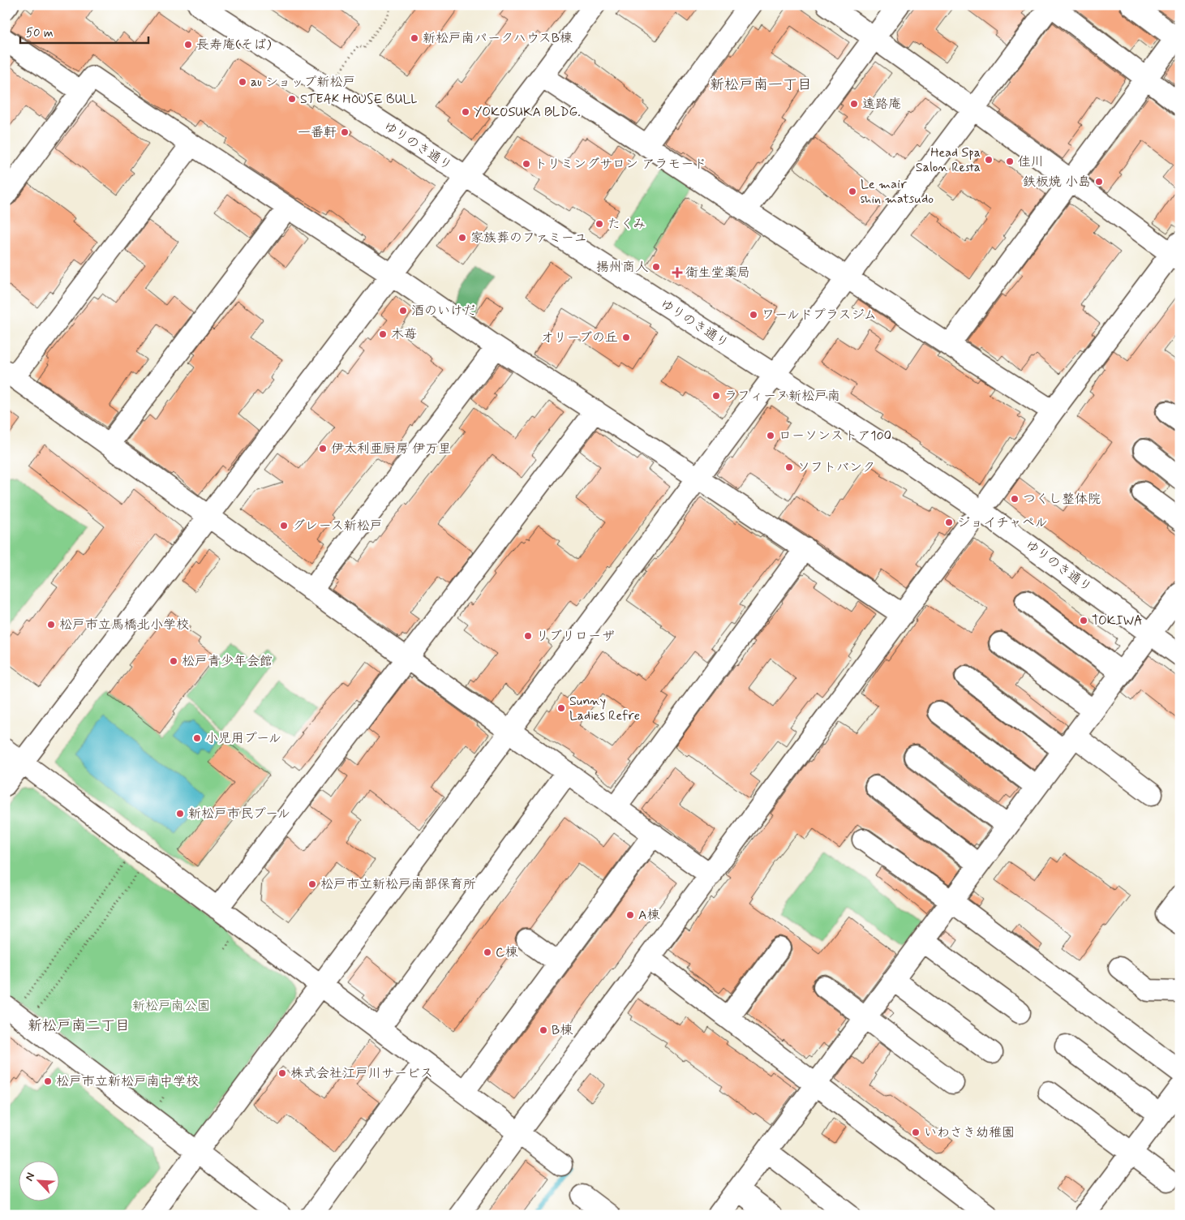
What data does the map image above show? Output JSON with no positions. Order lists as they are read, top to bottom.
{
  "streets": {
    "street": ["ゆりのき通り"]
  },
  "districts": ["新松戸南一丁目", "新松戸南二丁目"],
  "parks": ["新松戸南公園"],
  "places": {
    "other": [
      "新松戸南パークハウスB棟",
      "長寿庵(そば)",
      "au ショップ新松戸",
      "STEAK HOUSE BULL",
      "遠路庵",
      "YOKOSUKA BLDG.",
      "一番軒",
      "Head Spa Salon Resta",
      "佳川",
      "トリミングサロン アラモード",
      "鉄板焼 小島",
      "Le mair shin matsudo",
      "たくみ",
      "家族葬のファミーユ",
      "揚州商人",
      "酒のいけだ",
      "ワールドプラスジム",
      "木苺",
      "オリーブの丘",
      "ラフィーヌ新松戸南",
      "ローソンストア100",
      "伊太利亜厨房 伊万里",
      "ソフトバンク",
      "つくし整体院",
      "ジョイチャペル",
      "グレース新松戸",
      "TOKIWA",
      "松戸市立馬橋北小学校",
      "リブリローザ",
      "松戸青少年会館",
      "Sunny Ladies Refre",
      "小児用プール",
      "新松戸市民プール",
      "松戸市立新松戸南部保育所",
      "A棟",
      "C棟",
      "B棟",
      "株式会社江戸川サービス",
      "松戸市立新松戸南中学校",
      "いわさき幼稚園"
    ],
    "health": ["衛生堂薬局"]
  },
  "scale_bar": "50 m",
  "north": "top left"
}
